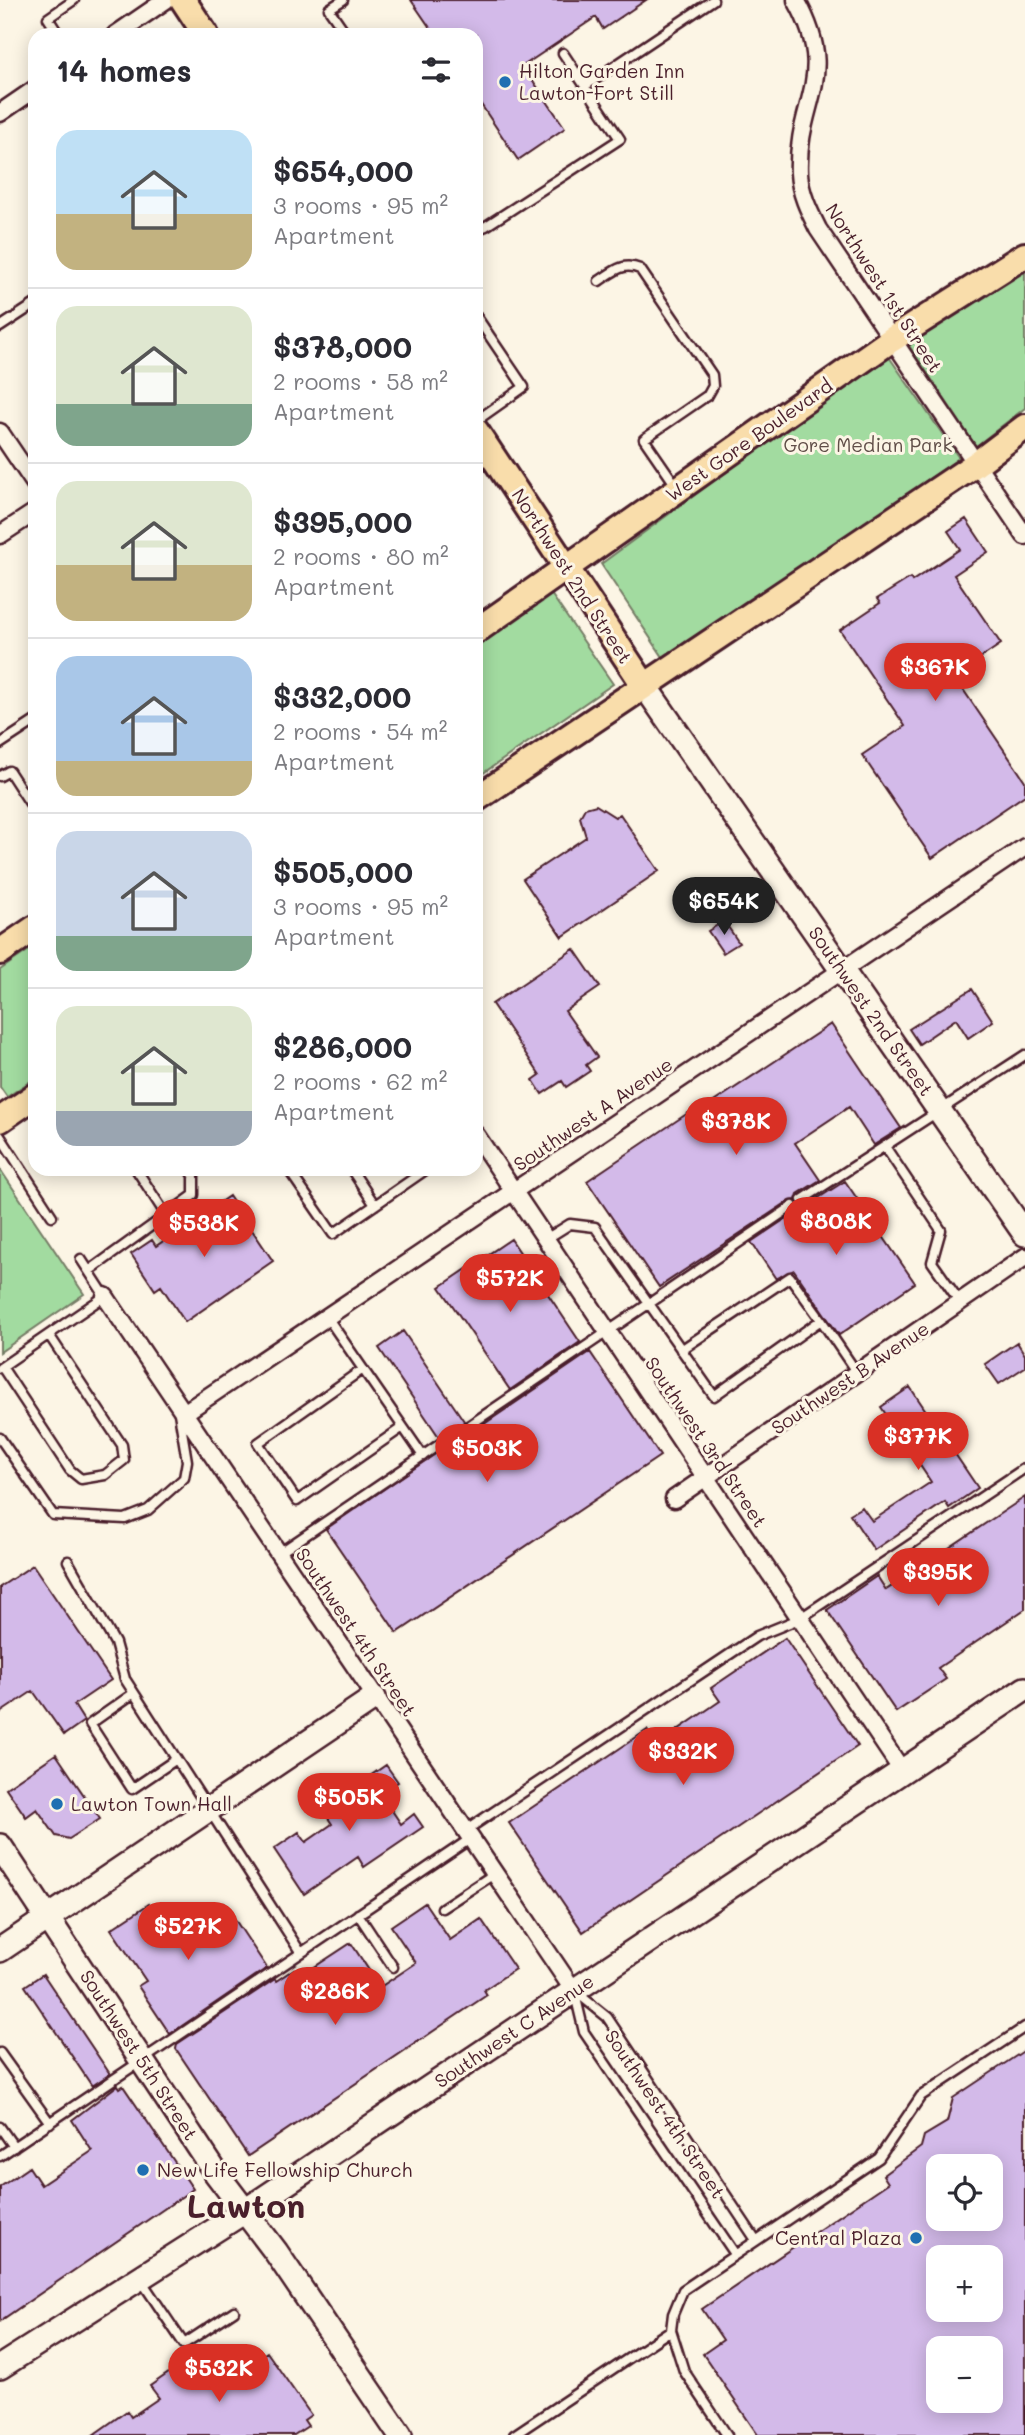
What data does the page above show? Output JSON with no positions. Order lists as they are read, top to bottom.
{
  "streets": {
    "main road": ["West Gore Boulevard", "Northwest 2nd Street"],
    "street": [
      "Northwest 1st Street",
      "Southwest 2nd Street",
      "Southwest A Avenue",
      "Southwest B Avenue",
      "Southwest 3rd Street",
      "Southwest 4th Street",
      "Southwest C Avenue",
      "Southwest 5th Street"
    ]
  },
  "crossings": [
    ["Northwest 1st Street", "West Gore Boulevard"],
    ["West Gore Boulevard", "Northwest 2nd Street"],
    ["Northwest 2nd Street", "Southwest 2nd Street"],
    ["Southwest 2nd Street", "Southwest A Avenue"],
    ["Southwest A Avenue", "Southwest 3rd Street"],
    ["Southwest A Avenue", "Southwest 4th Street"],
    ["Southwest B Avenue", "Southwest 3rd Street"],
    ["Southwest 3rd Street", "Southwest C Avenue"],
    ["Southwest 4th Street", "Southwest C Avenue"],
    ["Southwest C Avenue", "Southwest 5th Street"]
  ],
  "districts": ["Lawton"],
  "parks": ["Gore Median Park"],
  "places": [
    "Hilton Garden Inn Lawton-Fort Still",
    "Lawton Town Hall",
    "New Life Fellowship Church",
    "Central Plaza"
  ],
  "page": {
    "heading": "14 homes",
    "list": [
      {
        "name": "$654,000",
        "note": "3 rooms · 95 m² · Apartment"
      },
      {
        "name": "$378,000",
        "note": "2 rooms · 58 m² · Apartment"
      },
      {
        "name": "$395,000",
        "note": "2 rooms · 80 m² · Apartment"
      },
      {
        "name": "$332,000",
        "note": "2 rooms · 54 m² · Apartment"
      },
      {
        "name": "$505,000",
        "note": "3 rooms · 95 m² · Apartment"
      },
      {
        "name": "$286,000",
        "note": "2 rooms · 62 m² · Apartment"
      }
    ],
    "price": [
      "$367K",
      "$654K",
      "$378K",
      "$808K",
      "$538K",
      "$572K",
      "$377K",
      "$503K",
      "$395K",
      "$332K",
      "$505K",
      "$527K",
      "$286K",
      "$532K"
    ],
    "map_buttons": ["+", "−"]
  }
}
